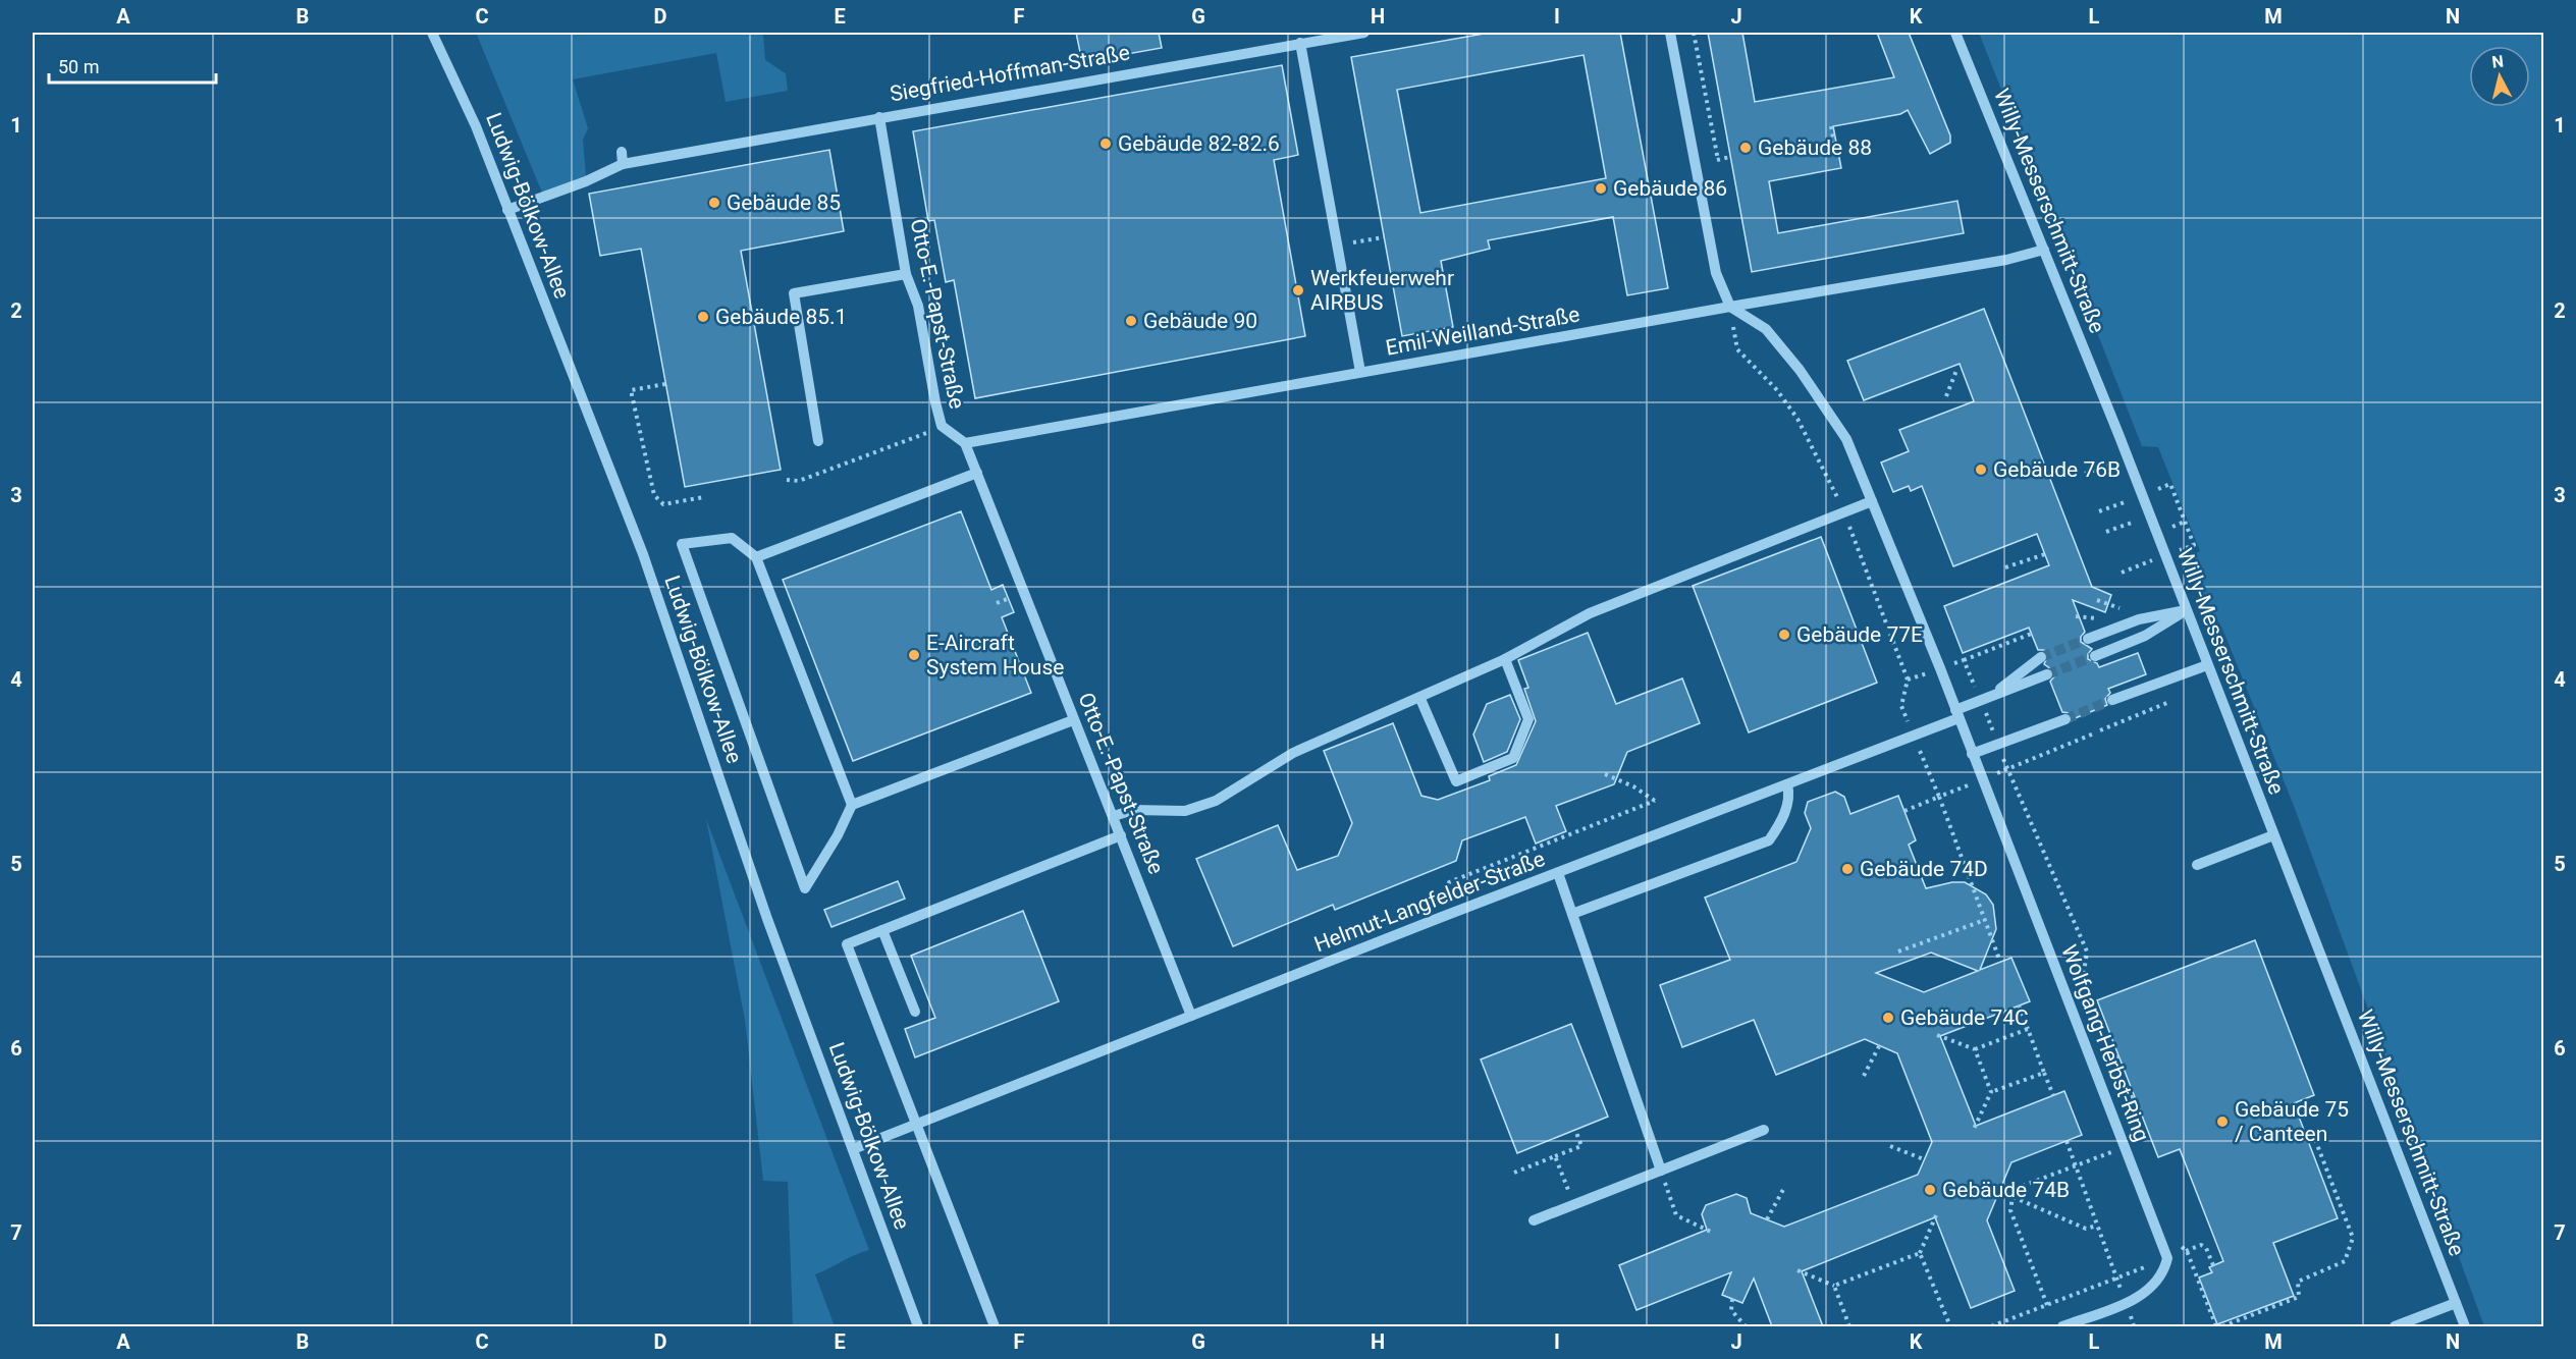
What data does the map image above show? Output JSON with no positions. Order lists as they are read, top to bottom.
{
  "streets": {
    "street": [
      "Siegfried-Hoffman-Straße",
      "Ludwig-Bölkow-Allee",
      "Willy-Messerschmitt-Straße",
      "Otto-E.-Papst-Straße",
      "Emil-Weilland-Straße",
      "Helmut-Langfelder-Straße",
      "Wolfgang-Herbst-Ring"
    ]
  },
  "crossings": [
    ["Siegfried-Hoffman-Straße", "Ludwig-Bölkow-Allee"],
    ["Siegfried-Hoffman-Straße", "Otto-E.-Papst-Straße"],
    ["Ludwig-Bölkow-Allee", "Helmut-Langfelder-Straße"],
    ["Willy-Messerschmitt-Straße", "Emil-Weilland-Straße"],
    ["Otto-E.-Papst-Straße", "Emil-Weilland-Straße"],
    ["Otto-E.-Papst-Straße", "Helmut-Langfelder-Straße"],
    ["Emil-Weilland-Straße", "Wolfgang-Herbst-Ring"],
    ["Helmut-Langfelder-Straße", "Wolfgang-Herbst-Ring"]
  ],
  "places": [
    "Gebäude 82-82.6",
    "Gebäude 88",
    "Gebäude 86",
    "Gebäude 85",
    "Werkfeuerwehr AIRBUS",
    "Gebäude 85.1",
    "Gebäude 90",
    "Gebäude 76B",
    "Gebäude 77E",
    "E-Aircraft System House",
    "Gebäude 74D",
    "Gebäude 74C",
    "Gebäude 75 / Canteen",
    "Gebäude 74B"
  ],
  "scale_bar": "50 m",
  "north": "top",
  "grid": {
    "columns": [
      "A",
      "B",
      "C",
      "D",
      "E",
      "F",
      "G",
      "H",
      "I",
      "J",
      "K",
      "L",
      "M",
      "N"
    ],
    "rows": [
      "1",
      "2",
      "3",
      "4",
      "5",
      "6",
      "7"
    ]
  }
}
